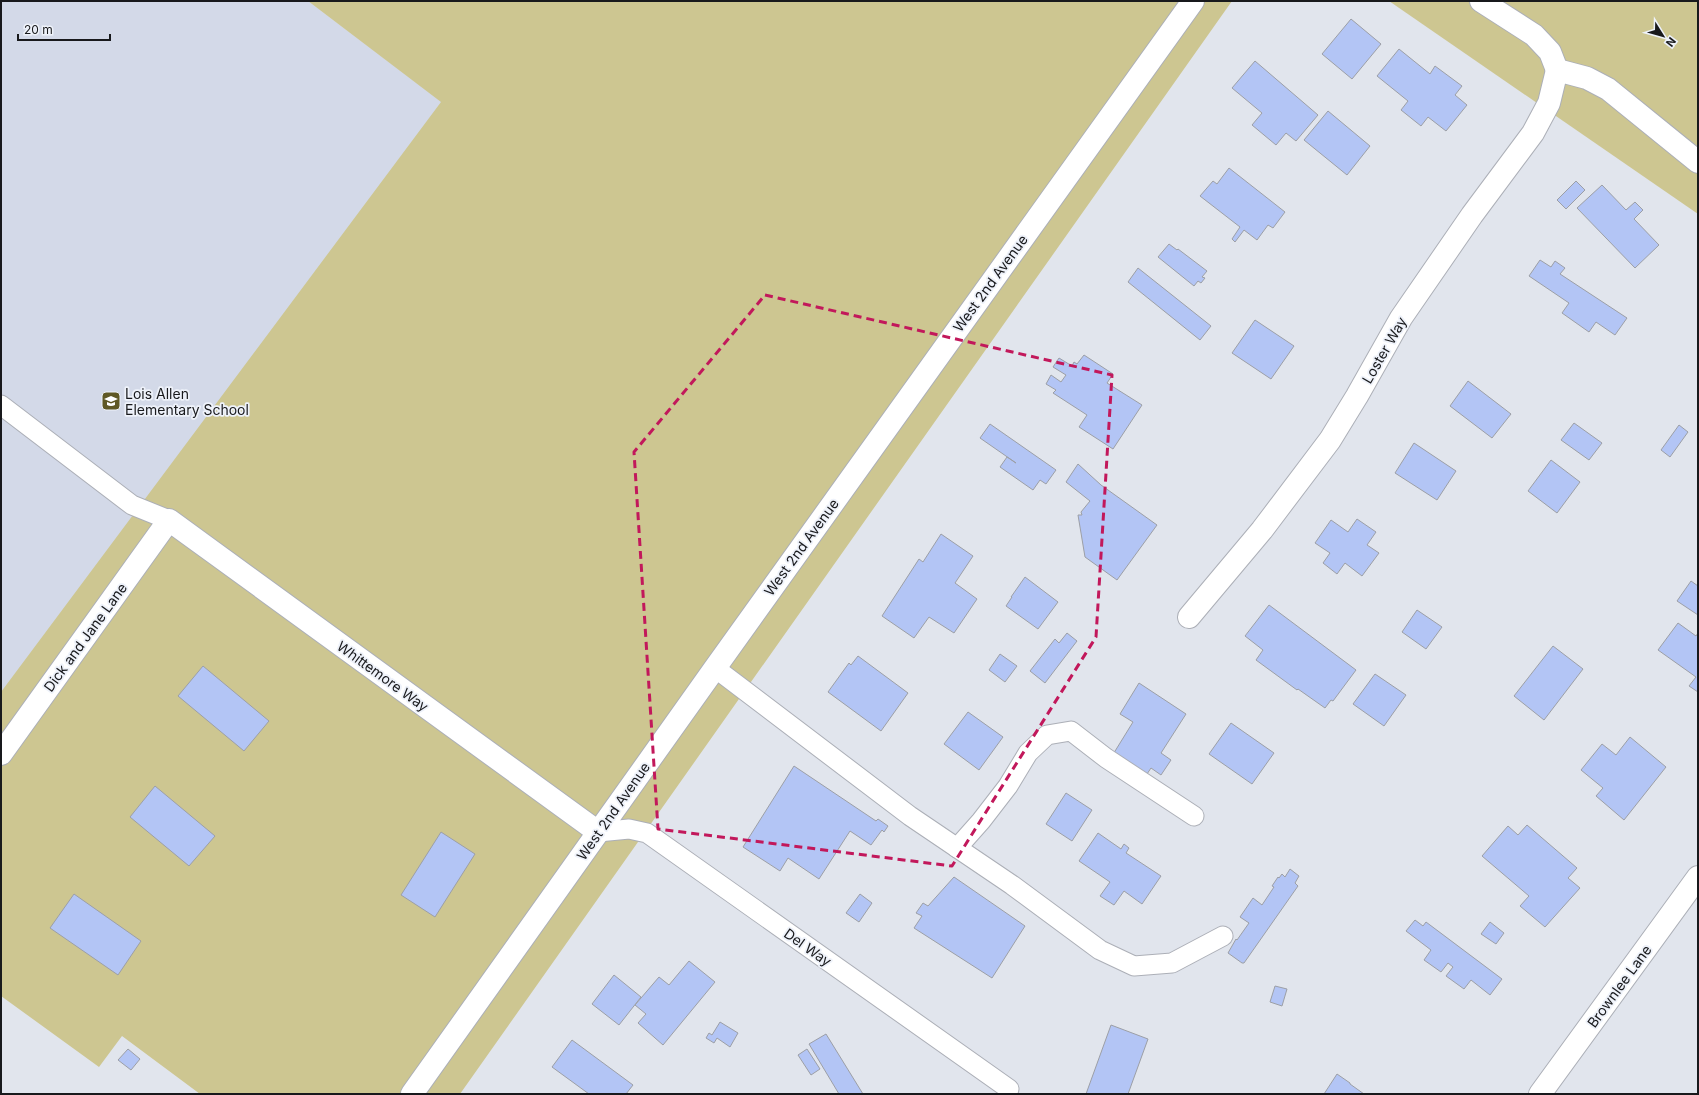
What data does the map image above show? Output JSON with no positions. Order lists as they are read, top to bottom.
{
  "streets": {
    "street": [
      "West 2nd Avenue",
      "Loster Way",
      "Dick and Jane Lane",
      "Whittemore Way",
      "Brownlee Lane"
    ],
    "lane": ["Del Way"]
  },
  "crossings": [
    ["West 2nd Avenue", "Whittemore Way"],
    ["West 2nd Avenue", "Del Way"],
    ["Dick and Jane Lane", "Whittemore Way"],
    ["Whittemore Way", "Del Way"]
  ],
  "places": {
    "school or university": ["Lois Allen Elementary School"]
  },
  "scale_bar": "20 m",
  "north": "bottom right"
}
